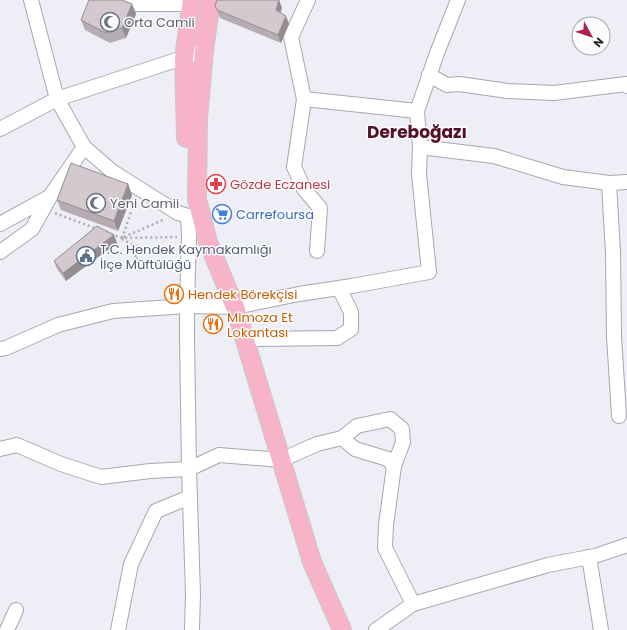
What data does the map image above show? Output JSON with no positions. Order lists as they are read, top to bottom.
{
  "districts": ["Dereboğazı"],
  "places": {
    "mosque": ["Orta Camii", "Yeni Camii"],
    "pharmacy": ["Gözde Eczanesi"],
    "supermarket": ["Carrefoursa"],
    "public building": ["T.C. Hendek Kaymakamlığı İlçe Müftülüğü"],
    "restaurant": ["Hendek Börekçisi", "Mimoza Et Lokantası"]
  },
  "north": "bottom right"
}
